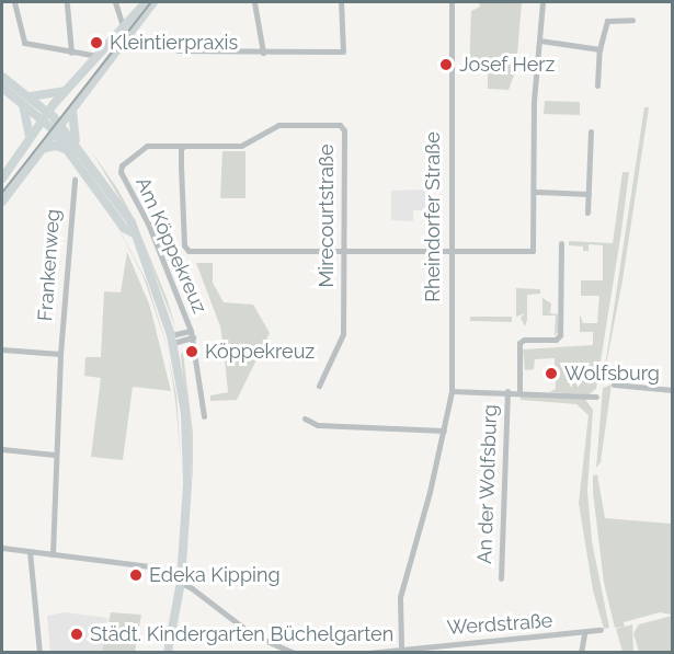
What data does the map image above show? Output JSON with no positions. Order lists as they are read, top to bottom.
{
  "streets": {
    "street": [
      "Mirecourtstraße",
      "Rheindorfer Straße",
      "Am Köppekreuz",
      "Frankenweg",
      "An der Wolfsburg",
      "Werdstraße"
    ]
  },
  "crossings": [
    ["Mirecourtstraße", "Am Köppekreuz"],
    ["Rheindorfer Straße", "An der Wolfsburg"],
    ["Rheindorfer Straße", "Werdstraße"]
  ],
  "places": [
    "Kleintierpraxis",
    "Josef Herz",
    "Köppekreuz",
    "Wolfsburg",
    "Edeka Kipping",
    "Städt. Kindergarten Büchelgarten"
  ]
}
